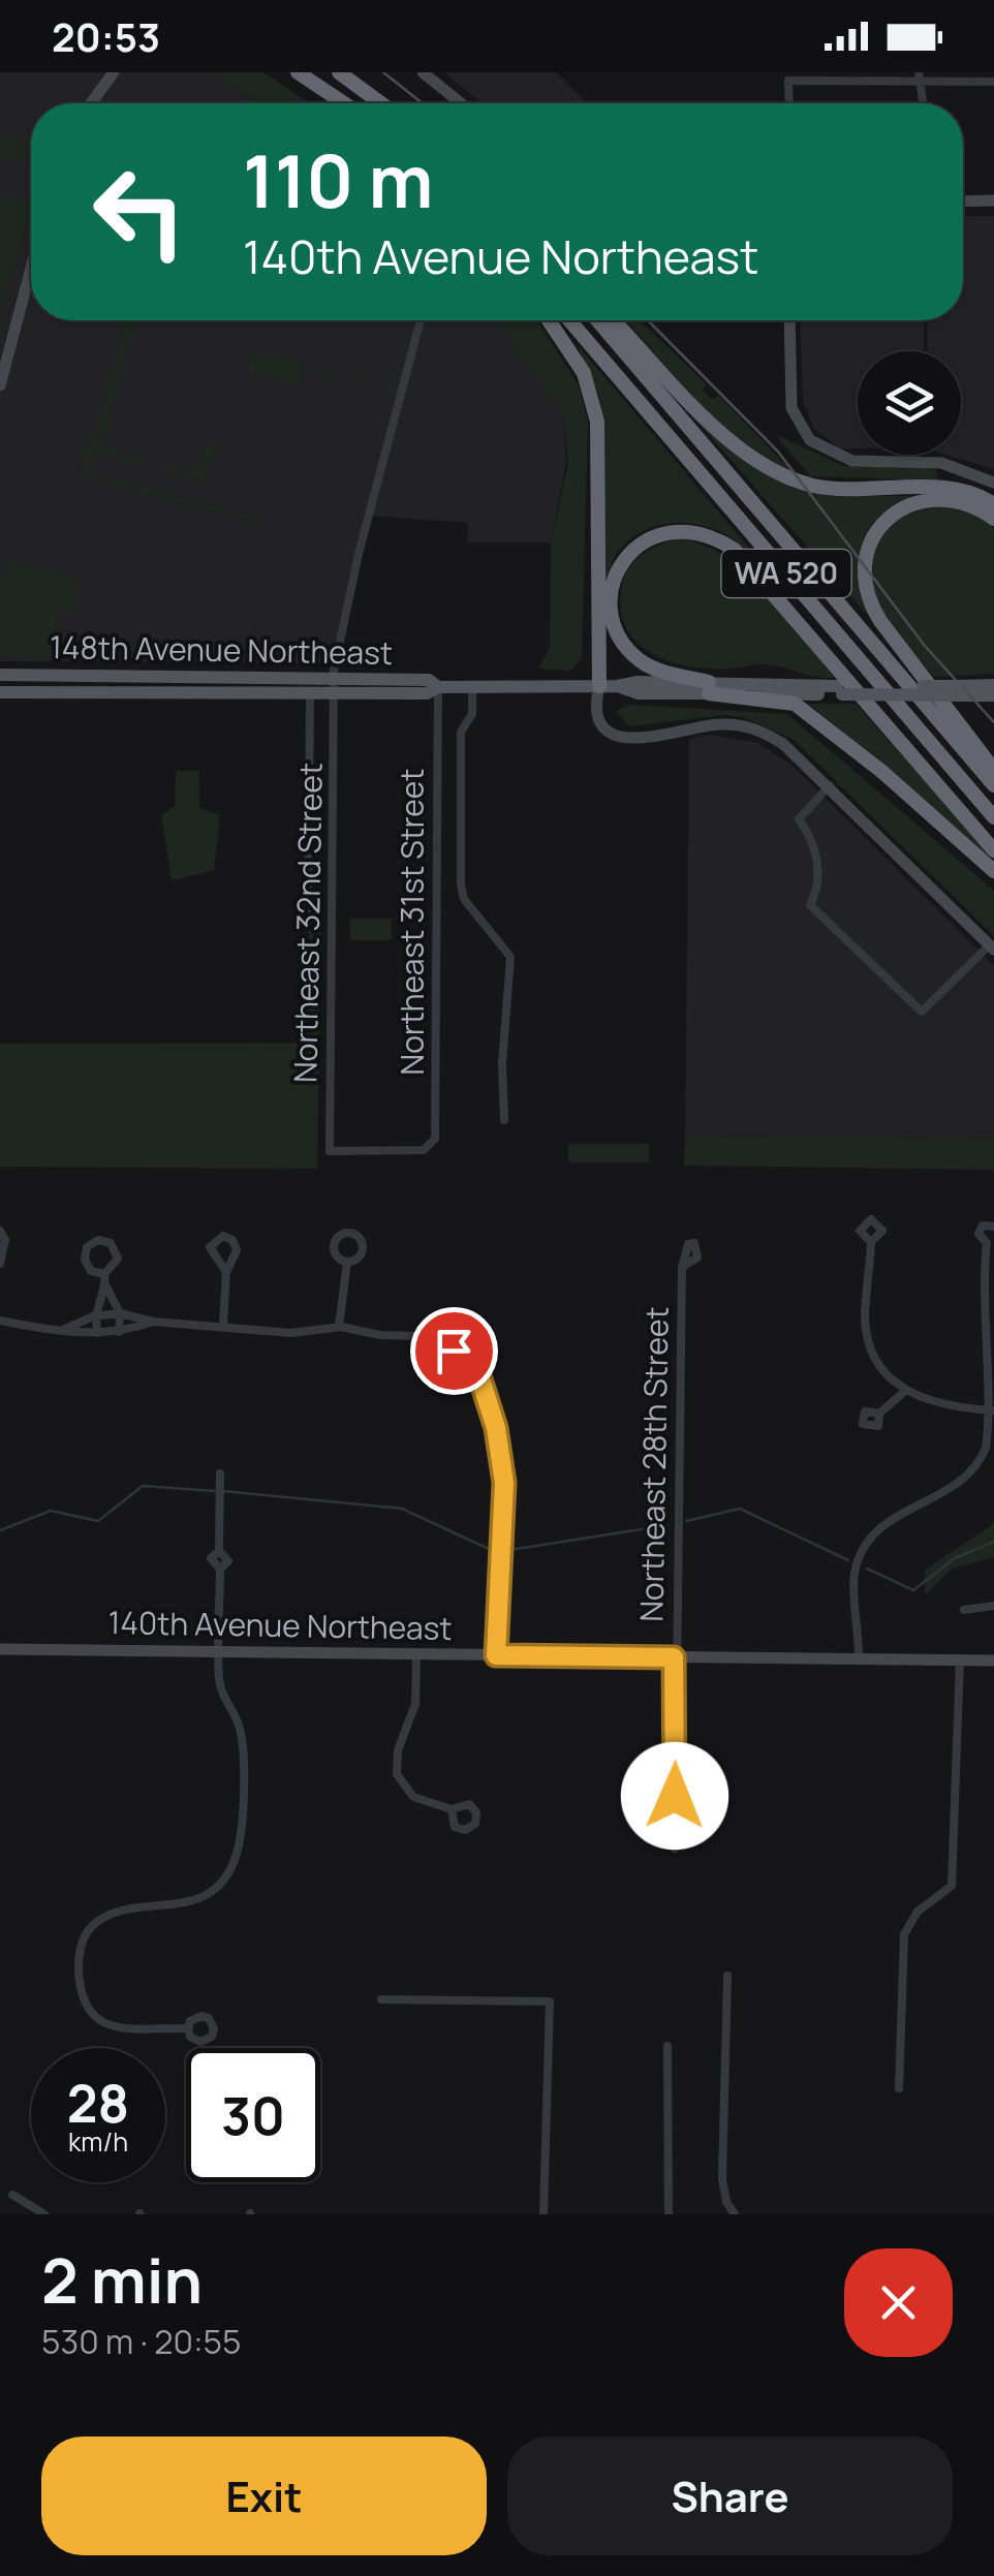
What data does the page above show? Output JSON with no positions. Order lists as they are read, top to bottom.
{
  "streets": {
    "highway": ["WA 520"],
    "main road": ["148th Avenue Northeast"],
    "street": [
      "Northeast 31st Street",
      "Northeast 32nd Street",
      "Northeast 28th Street",
      "140th Avenue Northeast"
    ]
  },
  "crossings": [
    ["148th Avenue Northeast", "Northeast 31st Street"],
    ["148th Avenue Northeast", "Northeast 32nd Street"],
    ["Northeast 31st Street", "Northeast 32nd Street"],
    ["Northeast 28th Street", "140th Avenue Northeast"]
  ],
  "page": {
    "status": "20:53",
    "turn": ["110 m", "140th Avenue Northeast"],
    "speed": "28 km/h",
    "limit": "30",
    "heading": ["2 min", "530 m · 20:55"],
    "buttons": ["Exit", "Share"]
  }
}
